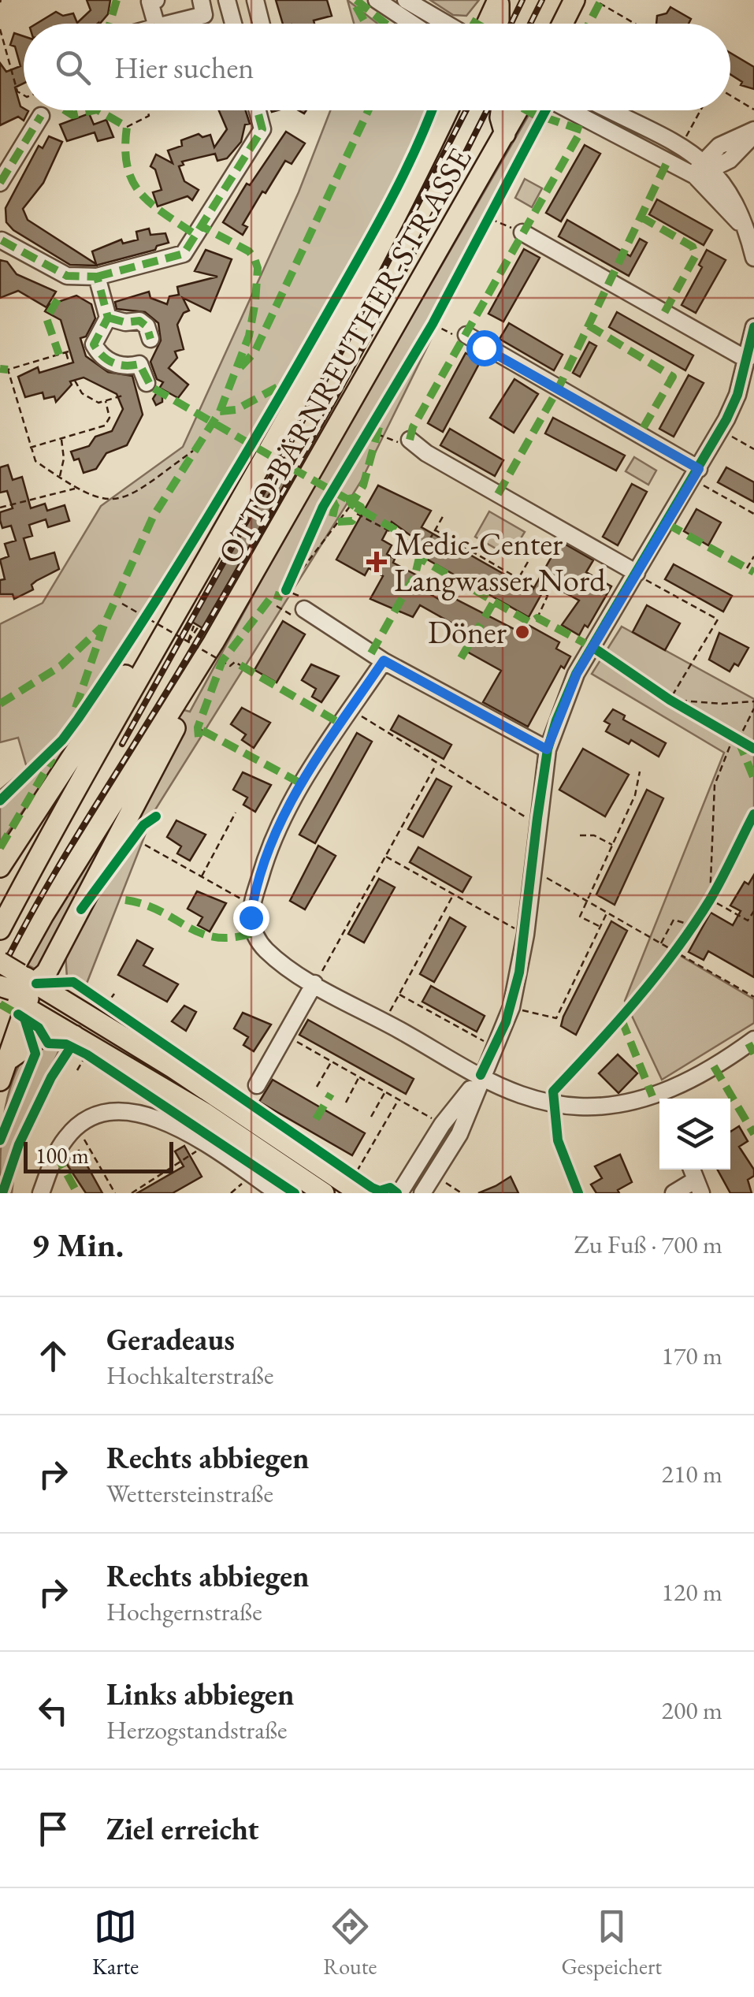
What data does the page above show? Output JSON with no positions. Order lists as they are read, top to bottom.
{
  "streets": {
    "main road": ["OTTO-BÄRNREUTHER-STRASSE"]
  },
  "places": {
    "health": ["Medic-Center Langwasser Nord"],
    "other": ["Döner"]
  },
  "scale_bar": "100 m",
  "page": {
    "search": "Hier suchen",
    "scale": "100 m",
    "heading": ["9 Min.", "Zu Fuß · 700 m"],
    "list": [
      ["Geradeaus", "Hochkalterstraße", "170 m"],
      ["Rechts abbiegen", "Wettersteinstraße", "210 m"],
      ["Rechts abbiegen", "Hochgernstraße", "120 m"],
      ["Links abbiegen", "Herzogstandstraße", "200 m"],
      "Ziel erreicht"
    ],
    "nav": ["Karte", "Route", "Gespeichert"]
  }
}
